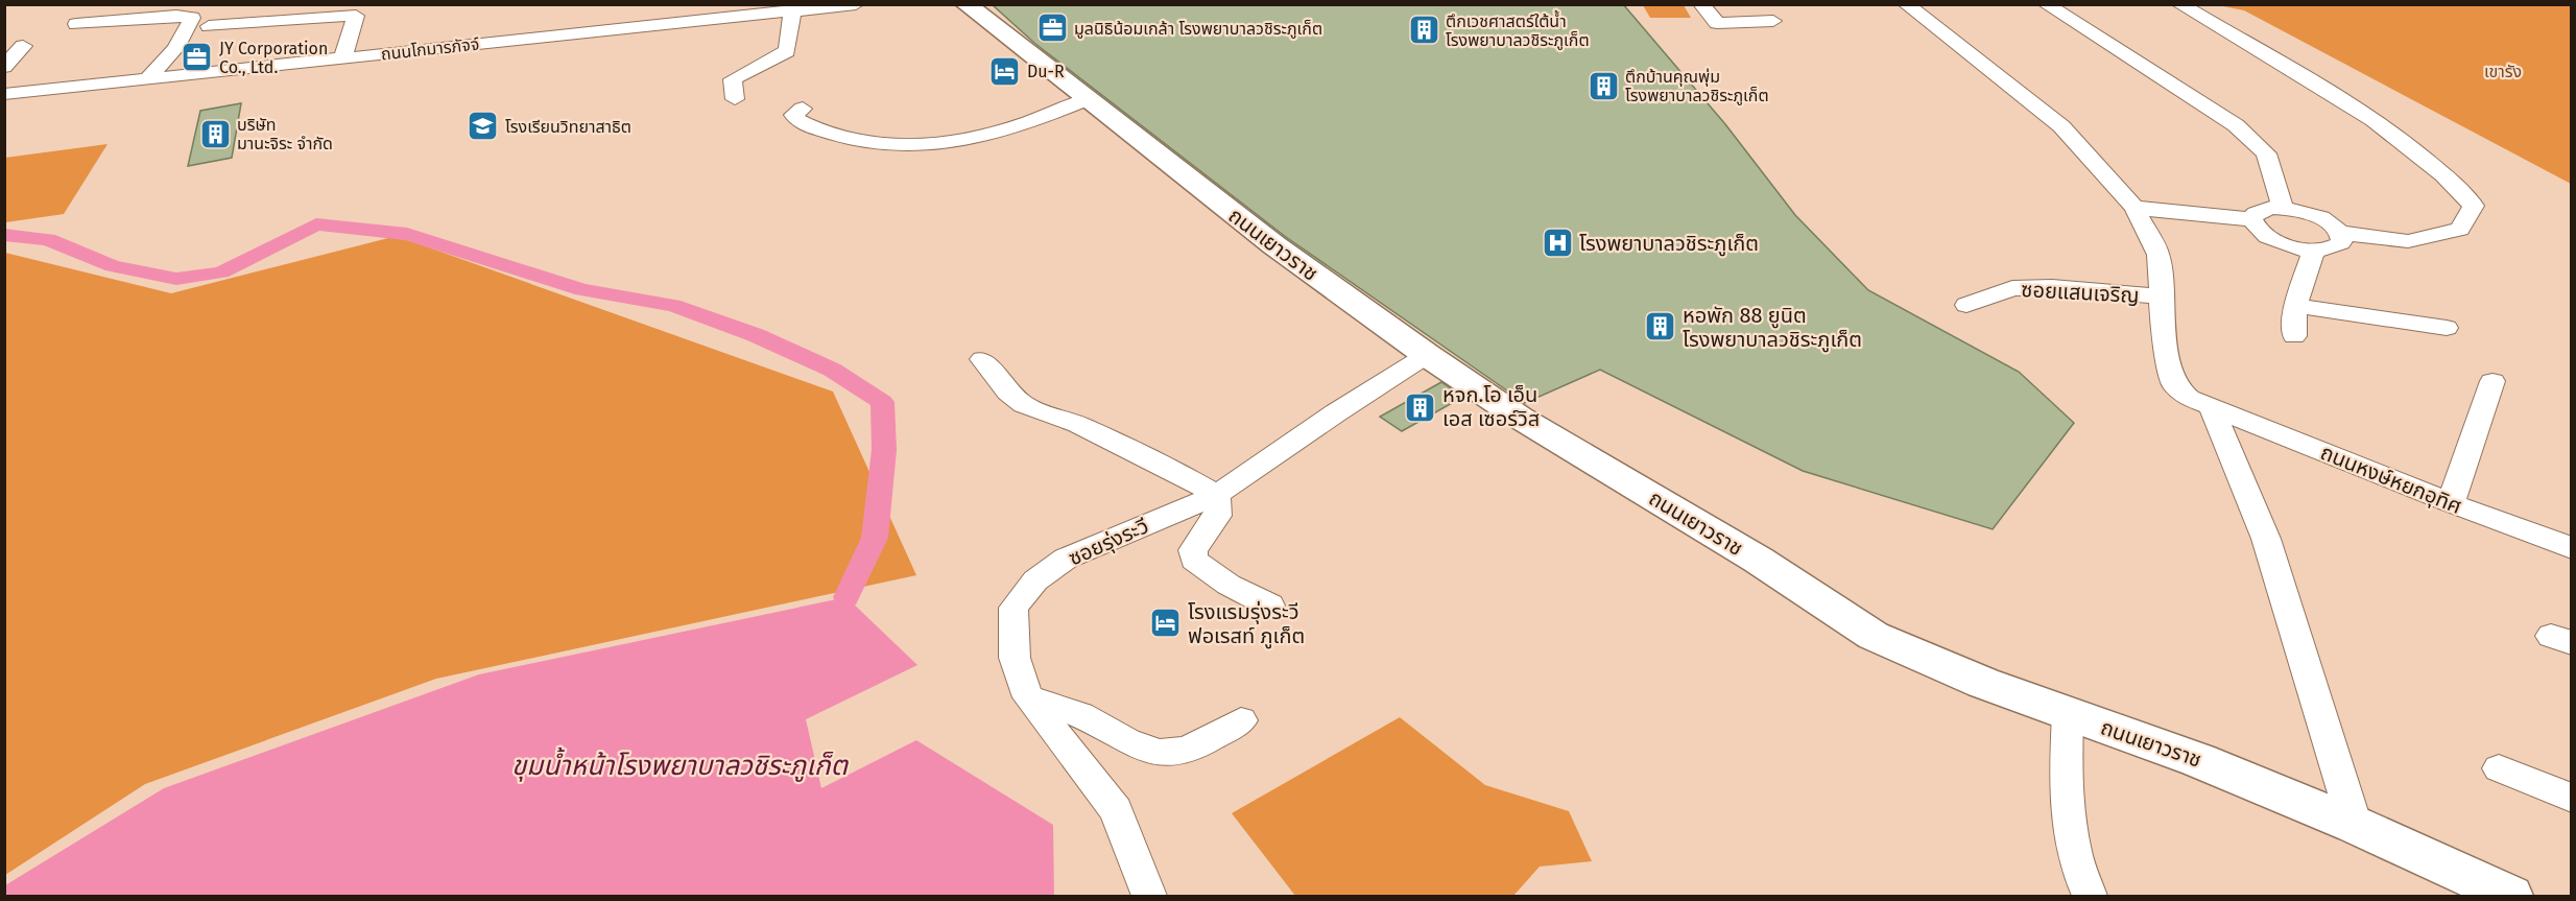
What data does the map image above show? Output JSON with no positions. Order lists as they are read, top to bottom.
{
  "streets": {
    "main road": ["ถนนเยาวราช"],
    "street": [
      "ถนนโกมารภัจจ์",
      "ซอยแสนเจริญ",
      "ถนนหงษ์หยกอุทิศ",
      "ซอยรุ่งระวี"
    ]
  },
  "crossings": [
    ["ถนนเยาวราช", "ซอยรุ่งระวี"],
    ["ซอยแสนเจริญ", "ถนนหงษ์หยกอุทิศ"]
  ],
  "water": ["ขุมน้ำหน้าโรงพยาบาลวชิระภูเก็ต"],
  "parks": ["เขารัง"],
  "places": {
    "office": ["มูลนิธิน้อมเกล้า โรงพยาบาลวชิระภูเก็ต", "JY Corporation Co., Ltd."],
    "building": [
      "ตึกเวชศาสตร์ใต้น้ำ โรงพยาบาลวชิระภูเก็ต",
      "ตึกบ้านคุณพุ่ม โรงพยาบาลวชิระภูเก็ต",
      "บริษัท มานะจิระ จำกัด",
      "หอพัก 88 ยูนิต โรงพยาบาลวชิระภูเก็ต",
      "หจก.โอ เอ็น เอส เซอร์วิส"
    ],
    "hotel": ["Du-R", "โรงแรมรุ่งระวี ฟอเรสท์ ภูเก็ต"],
    "school or university": ["โรงเรียนวิทยาสาธิต"],
    "hospital": ["โรงพยาบาลวชิระภูเก็ต"]
  }
}
